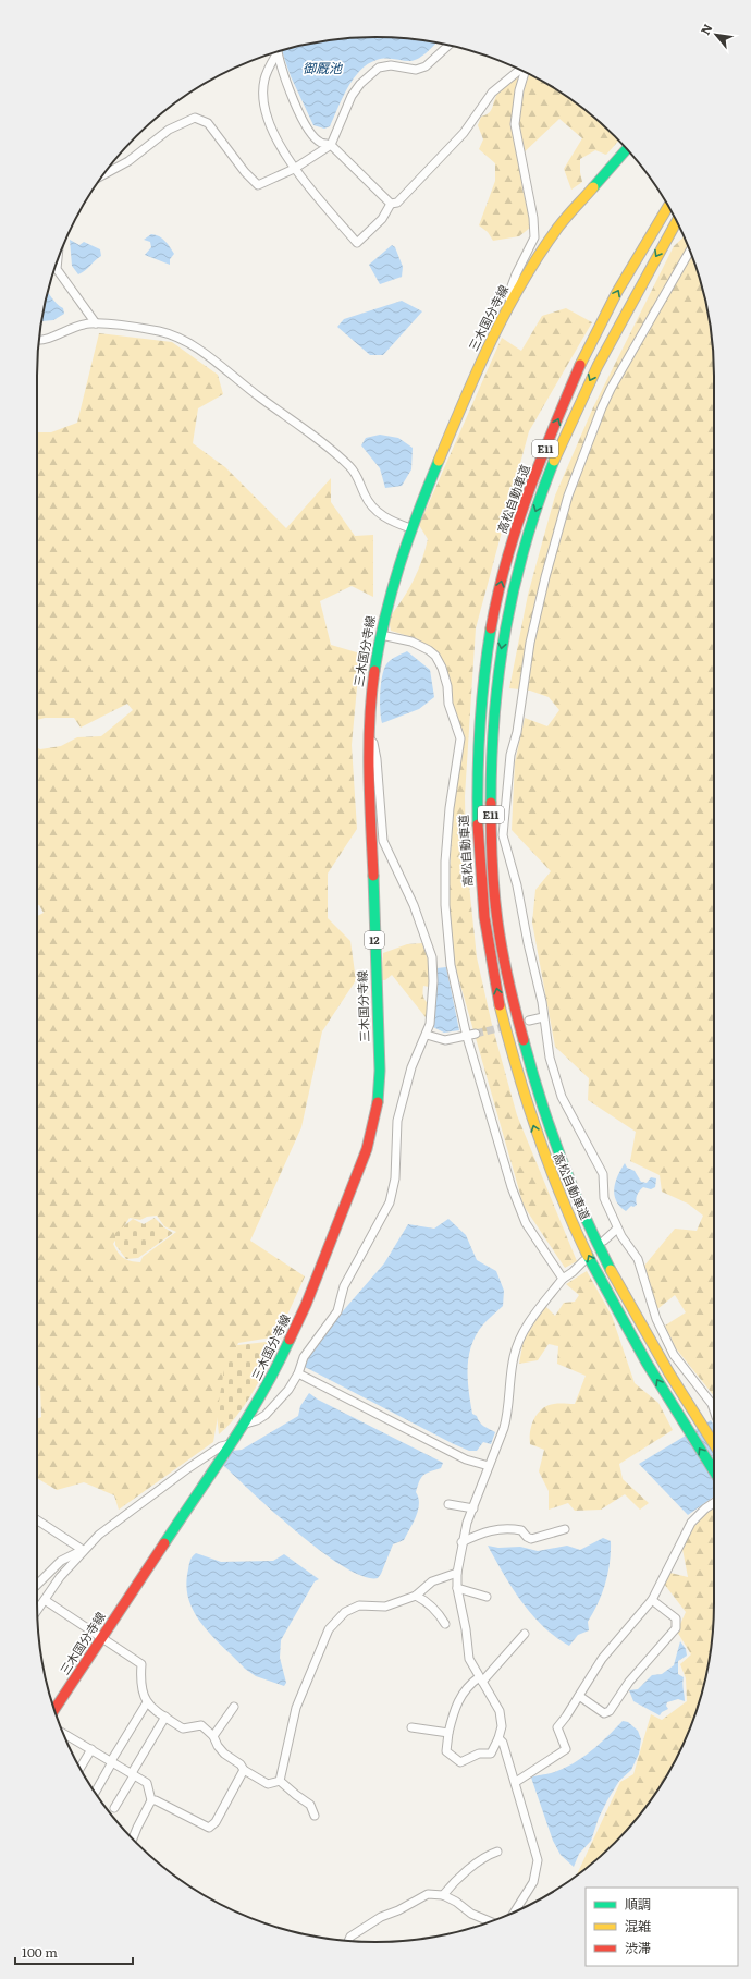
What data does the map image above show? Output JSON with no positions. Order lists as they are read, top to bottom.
{
  "streets": {
    "main road": [
      "三木国分寺線",
      "E11",
      "高松自動車道",
      "12"
    ]
  },
  "water": ["御厩池"],
  "legend": ["順調", "混雑", "渋滞"],
  "scale_bar": "100 m",
  "north": "top left"
}
